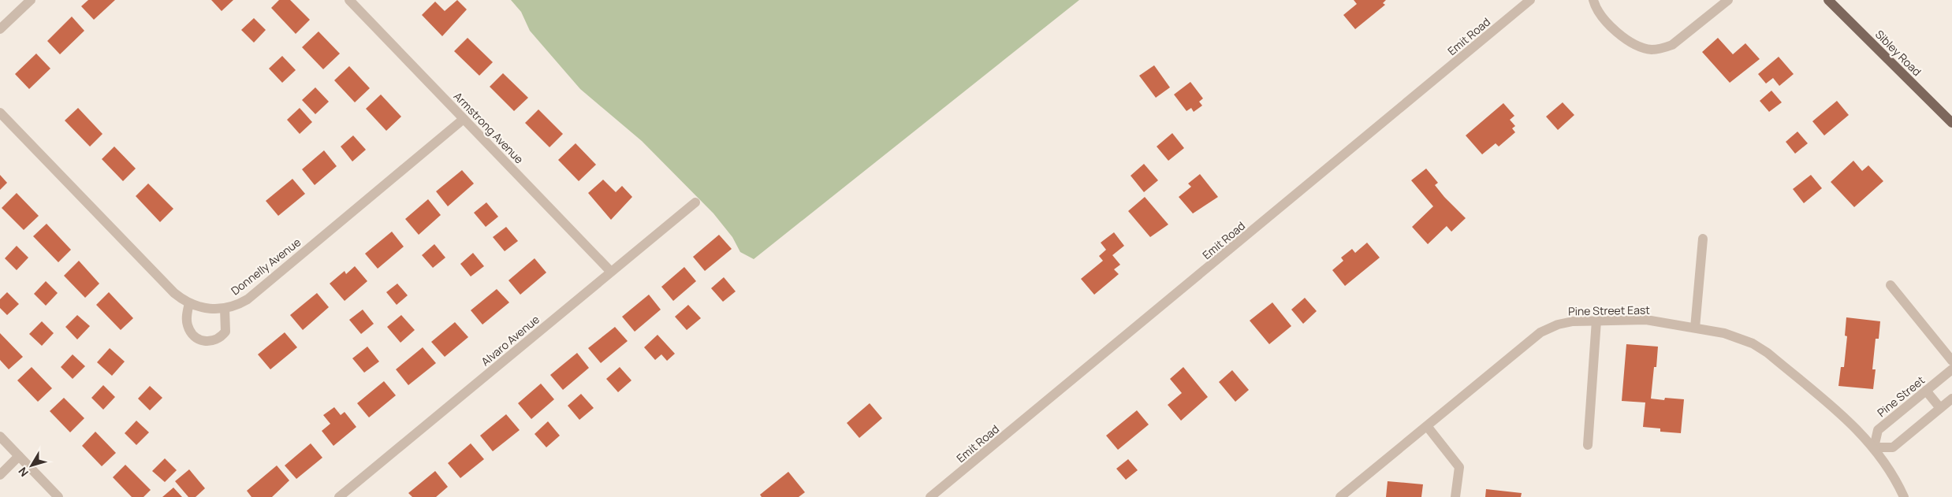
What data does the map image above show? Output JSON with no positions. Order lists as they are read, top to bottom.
{
  "streets": {
    "main road": ["Sibley Road"],
    "street": [
      "Emit Road",
      "Armstrong Avenue",
      "Donnelly Avenue",
      "Pine Street East",
      "Alvaro Avenue",
      "Pine Street"
    ]
  },
  "crossings": [
    ["Armstrong Avenue", "Donnelly Avenue"],
    ["Armstrong Avenue", "Alvaro Avenue"],
    ["Pine Street East", "Pine Street"]
  ],
  "north": "bottom left"
}
